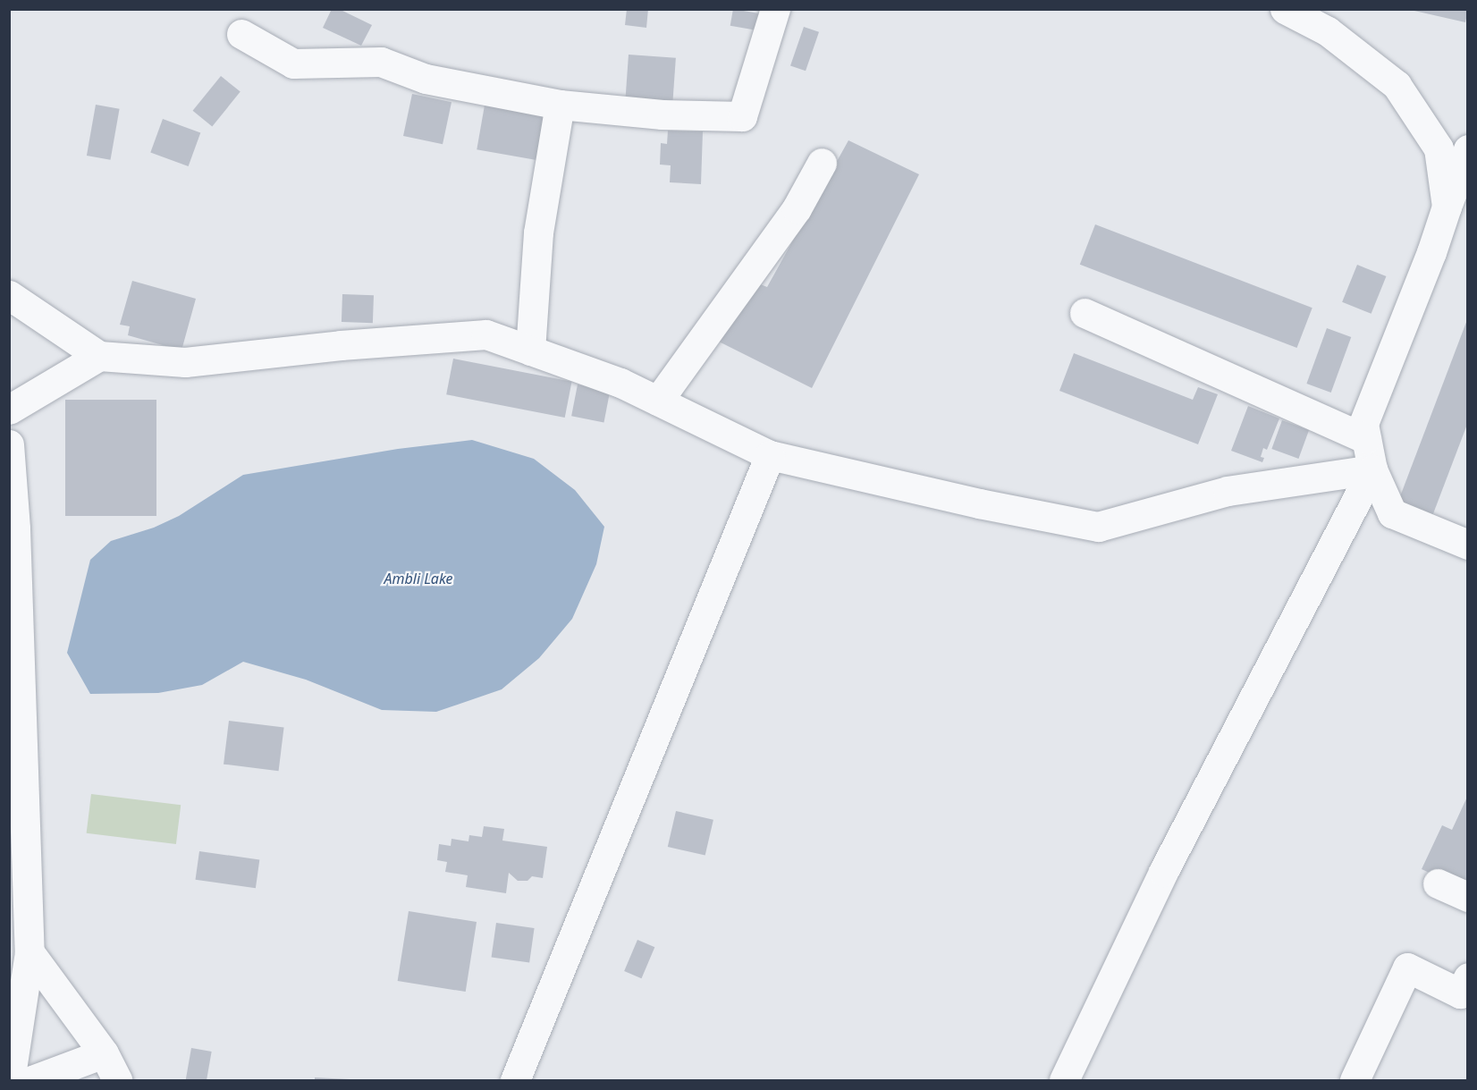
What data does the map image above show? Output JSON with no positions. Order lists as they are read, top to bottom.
{
  "water": ["Ambli Lake"]
}
